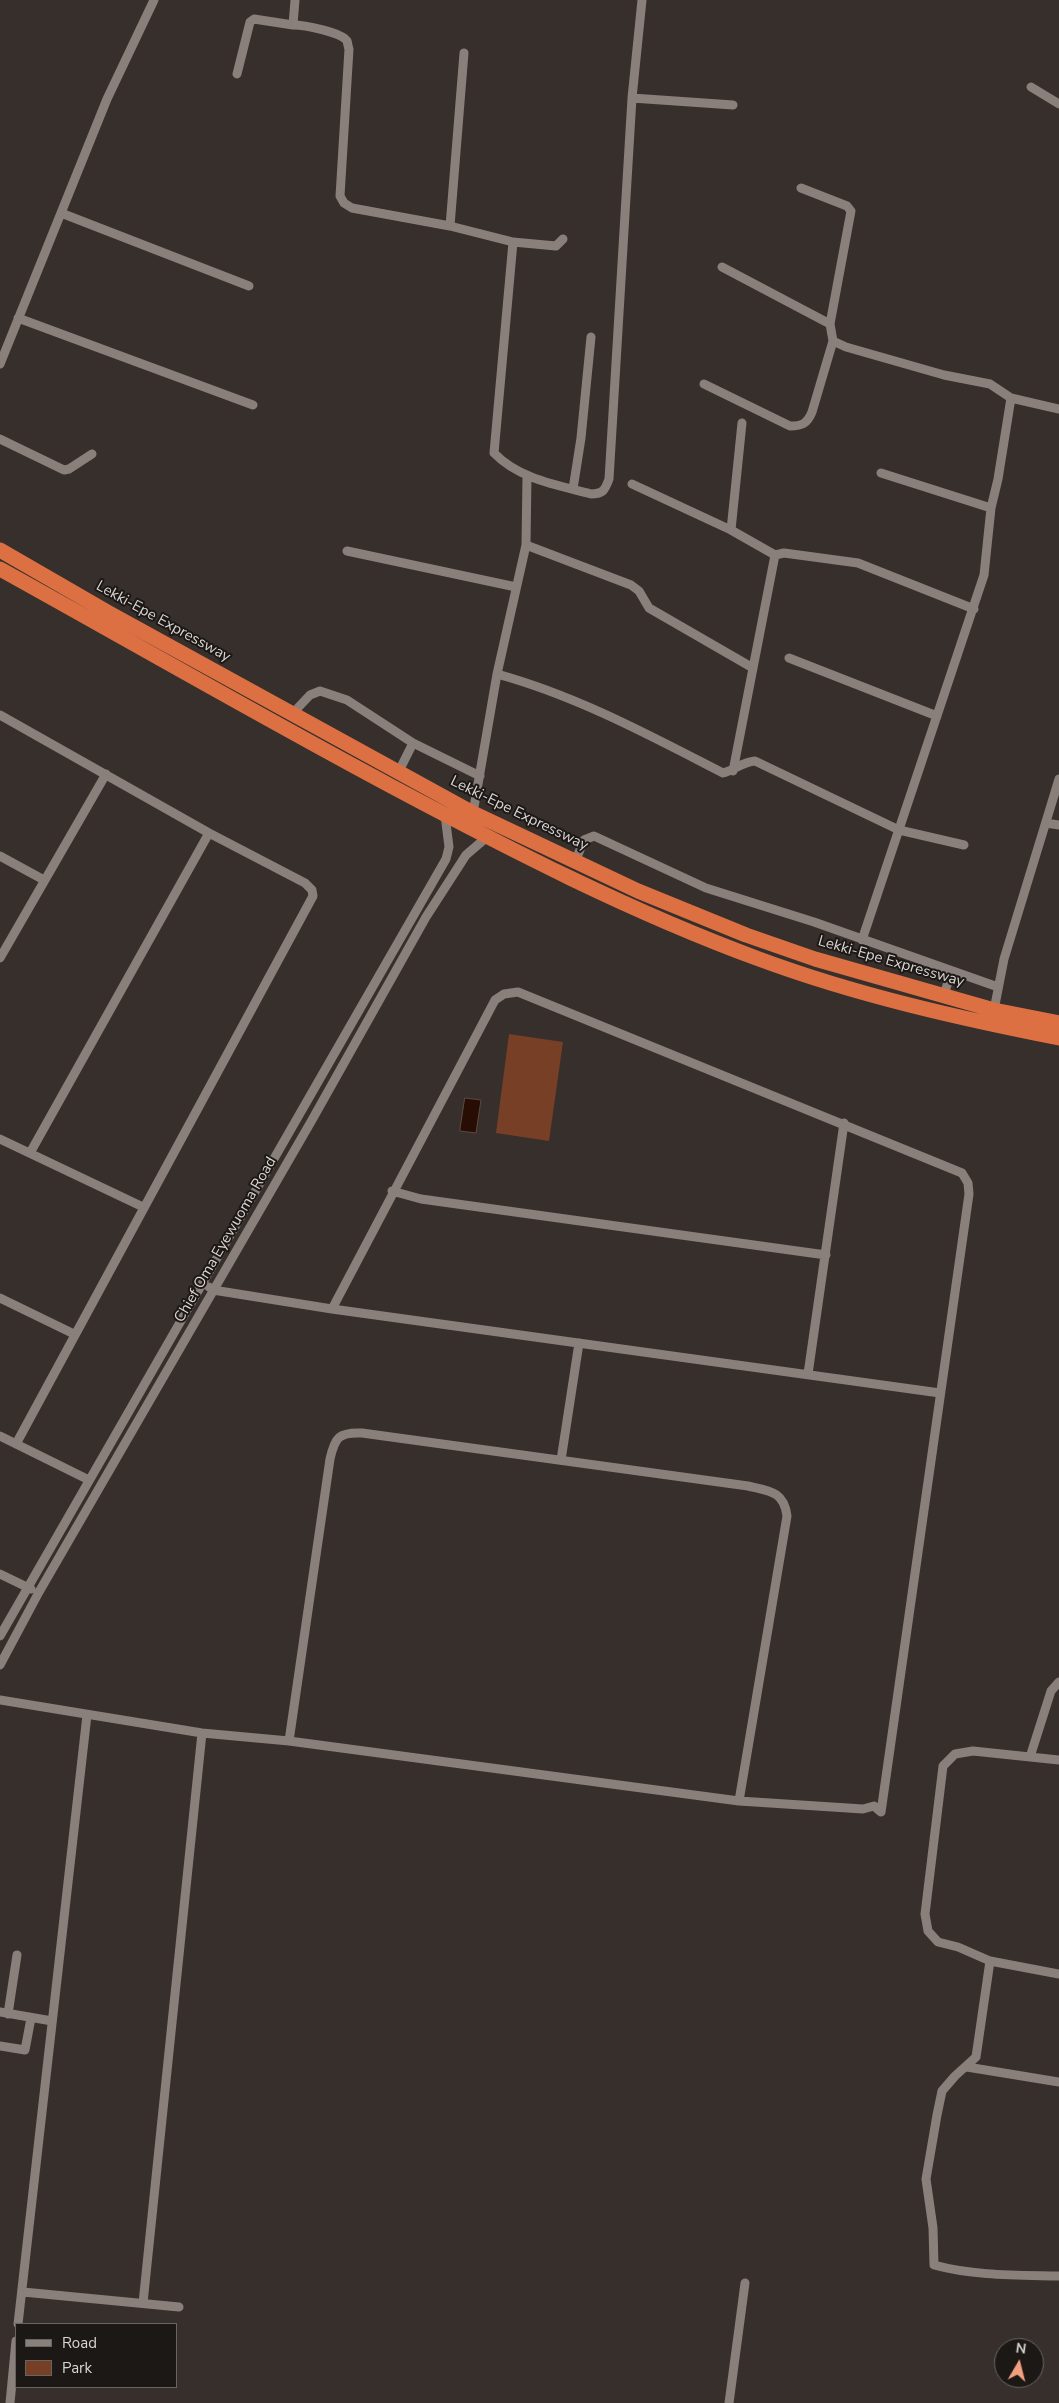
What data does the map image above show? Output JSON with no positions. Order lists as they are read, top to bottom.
{
  "streets": {
    "highway": ["Lekki-Epe Expressway"],
    "street": ["Chief Oma Eyewuoma Road"]
  },
  "legend": ["Road", "Park"],
  "north": "top"
}
